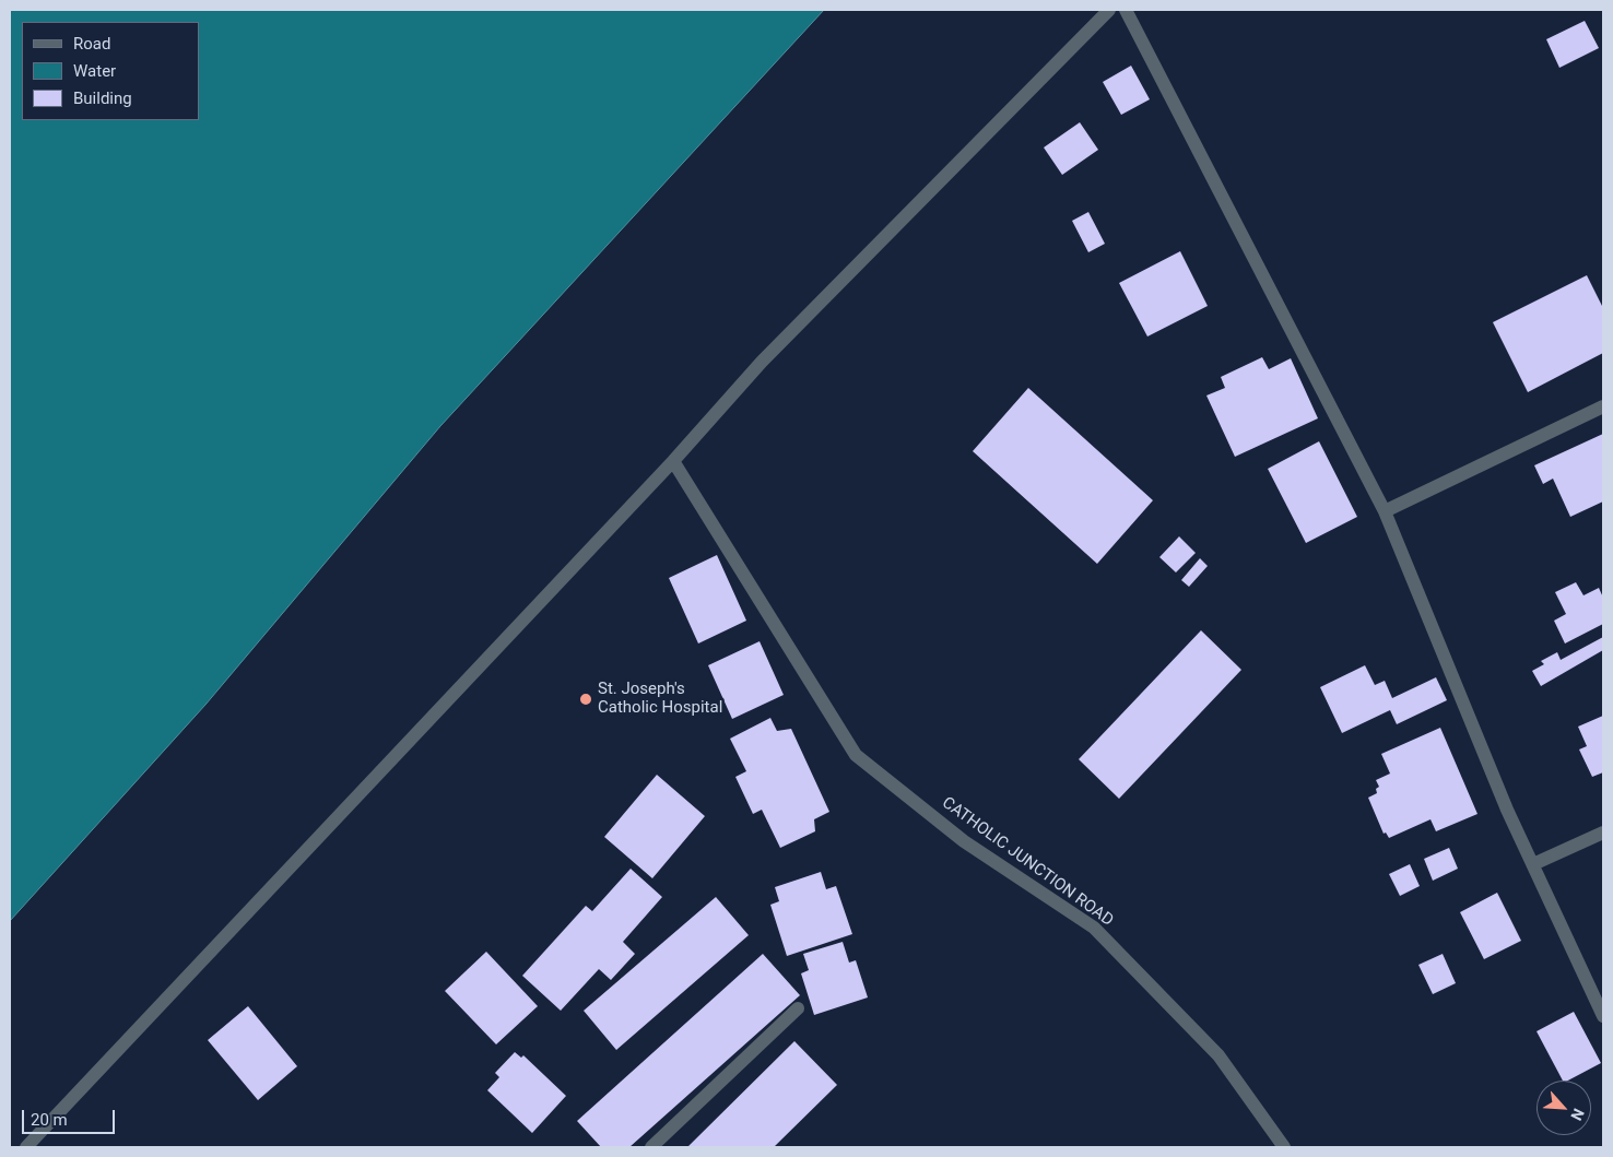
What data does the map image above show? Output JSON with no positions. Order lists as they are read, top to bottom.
{
  "streets": {
    "street": ["CATHOLIC JUNCTION ROAD"]
  },
  "places": ["St. Joseph's Catholic Hospital"],
  "legend": ["Road", "Water", "Building"],
  "scale_bar": "20 m",
  "north": "bottom right"
}
